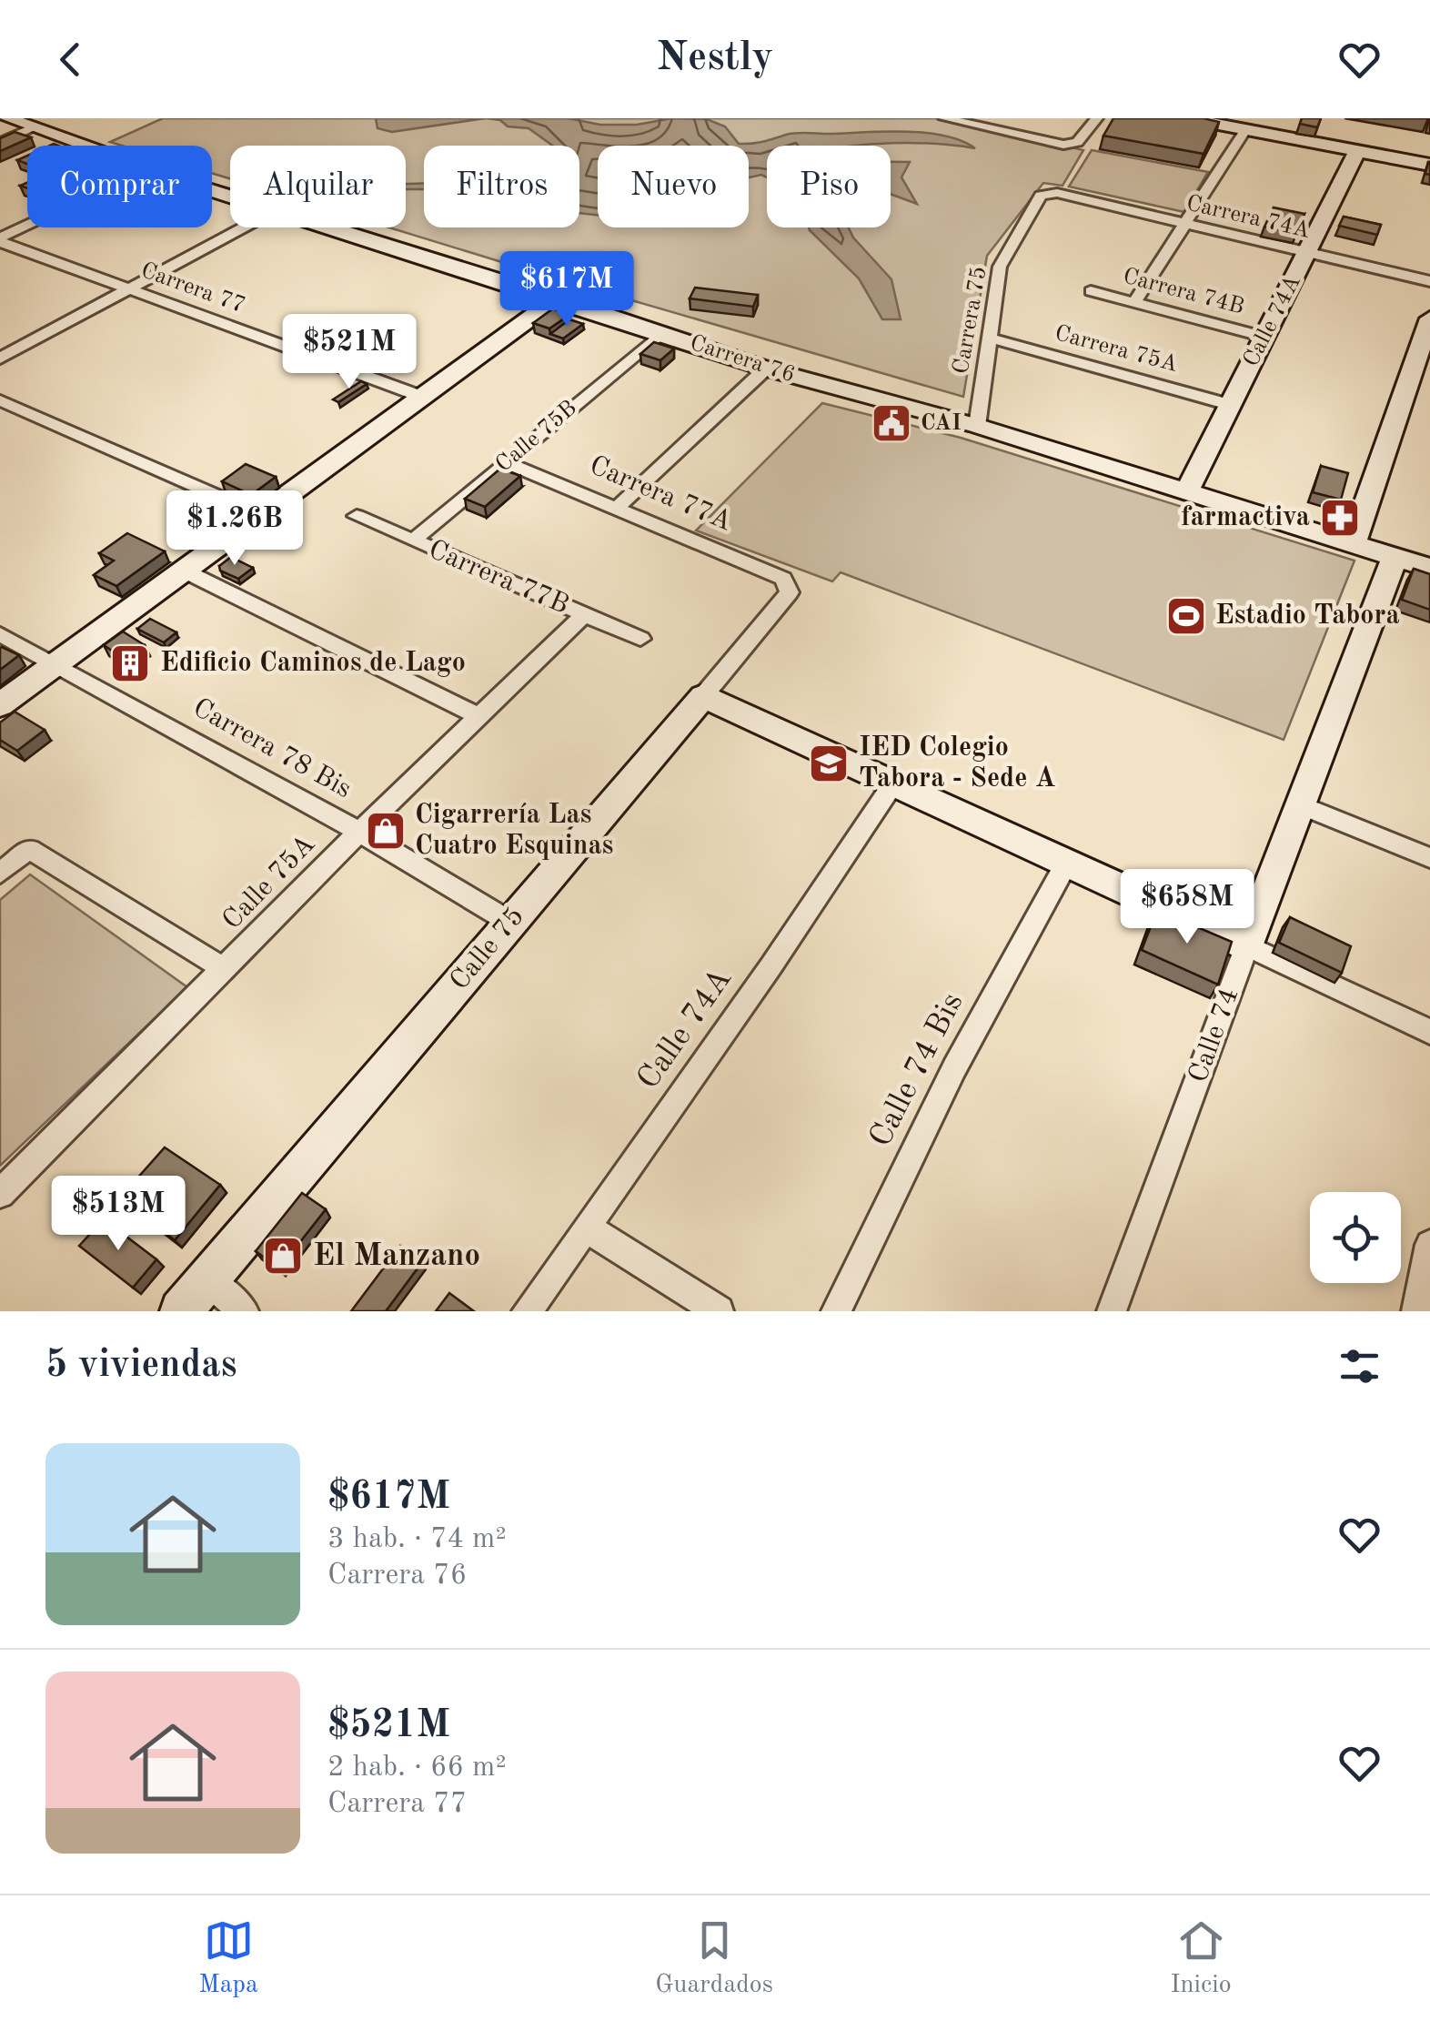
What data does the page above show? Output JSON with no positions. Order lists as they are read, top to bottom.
{
  "streets": {
    "street": [
      "Carrera 74A",
      "Carrera 77",
      "Carrera 74B",
      "Carrera 75",
      "Calle 74A",
      "Carrera 75A",
      "Carrera 76",
      "Calle 75B",
      "Carrera 77A",
      "Carrera 77B",
      "Carrera 78 Bis",
      "Calle 75A",
      "Calle 75",
      "Calle 74",
      "Calle 74 Bis"
    ]
  },
  "crossings": [
    ["Carrera 74A", "Carrera 75"],
    ["Carrera 74A", "Calle 74A"],
    ["Carrera 74B", "Calle 74A"],
    ["Carrera 75", "Carrera 75A"],
    ["Carrera 75", "Carrera 76"],
    ["Calle 74A", "Carrera 75A"],
    ["Calle 74A", "Carrera 76"],
    ["Carrera 76", "Calle 75B"],
    ["Carrera 76", "Calle 74"],
    ["Calle 75B", "Carrera 77A"],
    ["Calle 75B", "Carrera 77B"],
    ["Carrera 77A", "Calle 75"],
    ["Carrera 77B", "Calle 75A"],
    ["Carrera 78 Bis", "Calle 75A"],
    ["Carrera 78 Bis", "Calle 75"]
  ],
  "places": {
    "public building": ["CAI"],
    "pharmacy": ["farmactiva"],
    "sports": ["Estadio Tabora"],
    "building": ["Edificio Caminos de Lago"],
    "school or university": ["IED Colegio Tabora - Sede A"],
    "shop": ["Cigarrería Las Cuatro Esquinas", "El Manzano"]
  },
  "page": {
    "header": "Nestly",
    "chip": [
      "Comprar",
      "Alquilar",
      "Filtros",
      "Nuevo",
      "Piso"
    ],
    "price": [
      "$617M",
      "$521M",
      "$1.26B",
      "$658M",
      "$513M"
    ],
    "heading": "5 viviendas",
    "list": [
      {
        "name": "$617M",
        "note": "3 hab. · 74 m² · Carrera 76"
      },
      {
        "name": "$521M",
        "note": "2 hab. · 66 m² · Carrera 77"
      }
    ],
    "tabs": ["Mapa", "Guardados", "Inicio"]
  }
}
